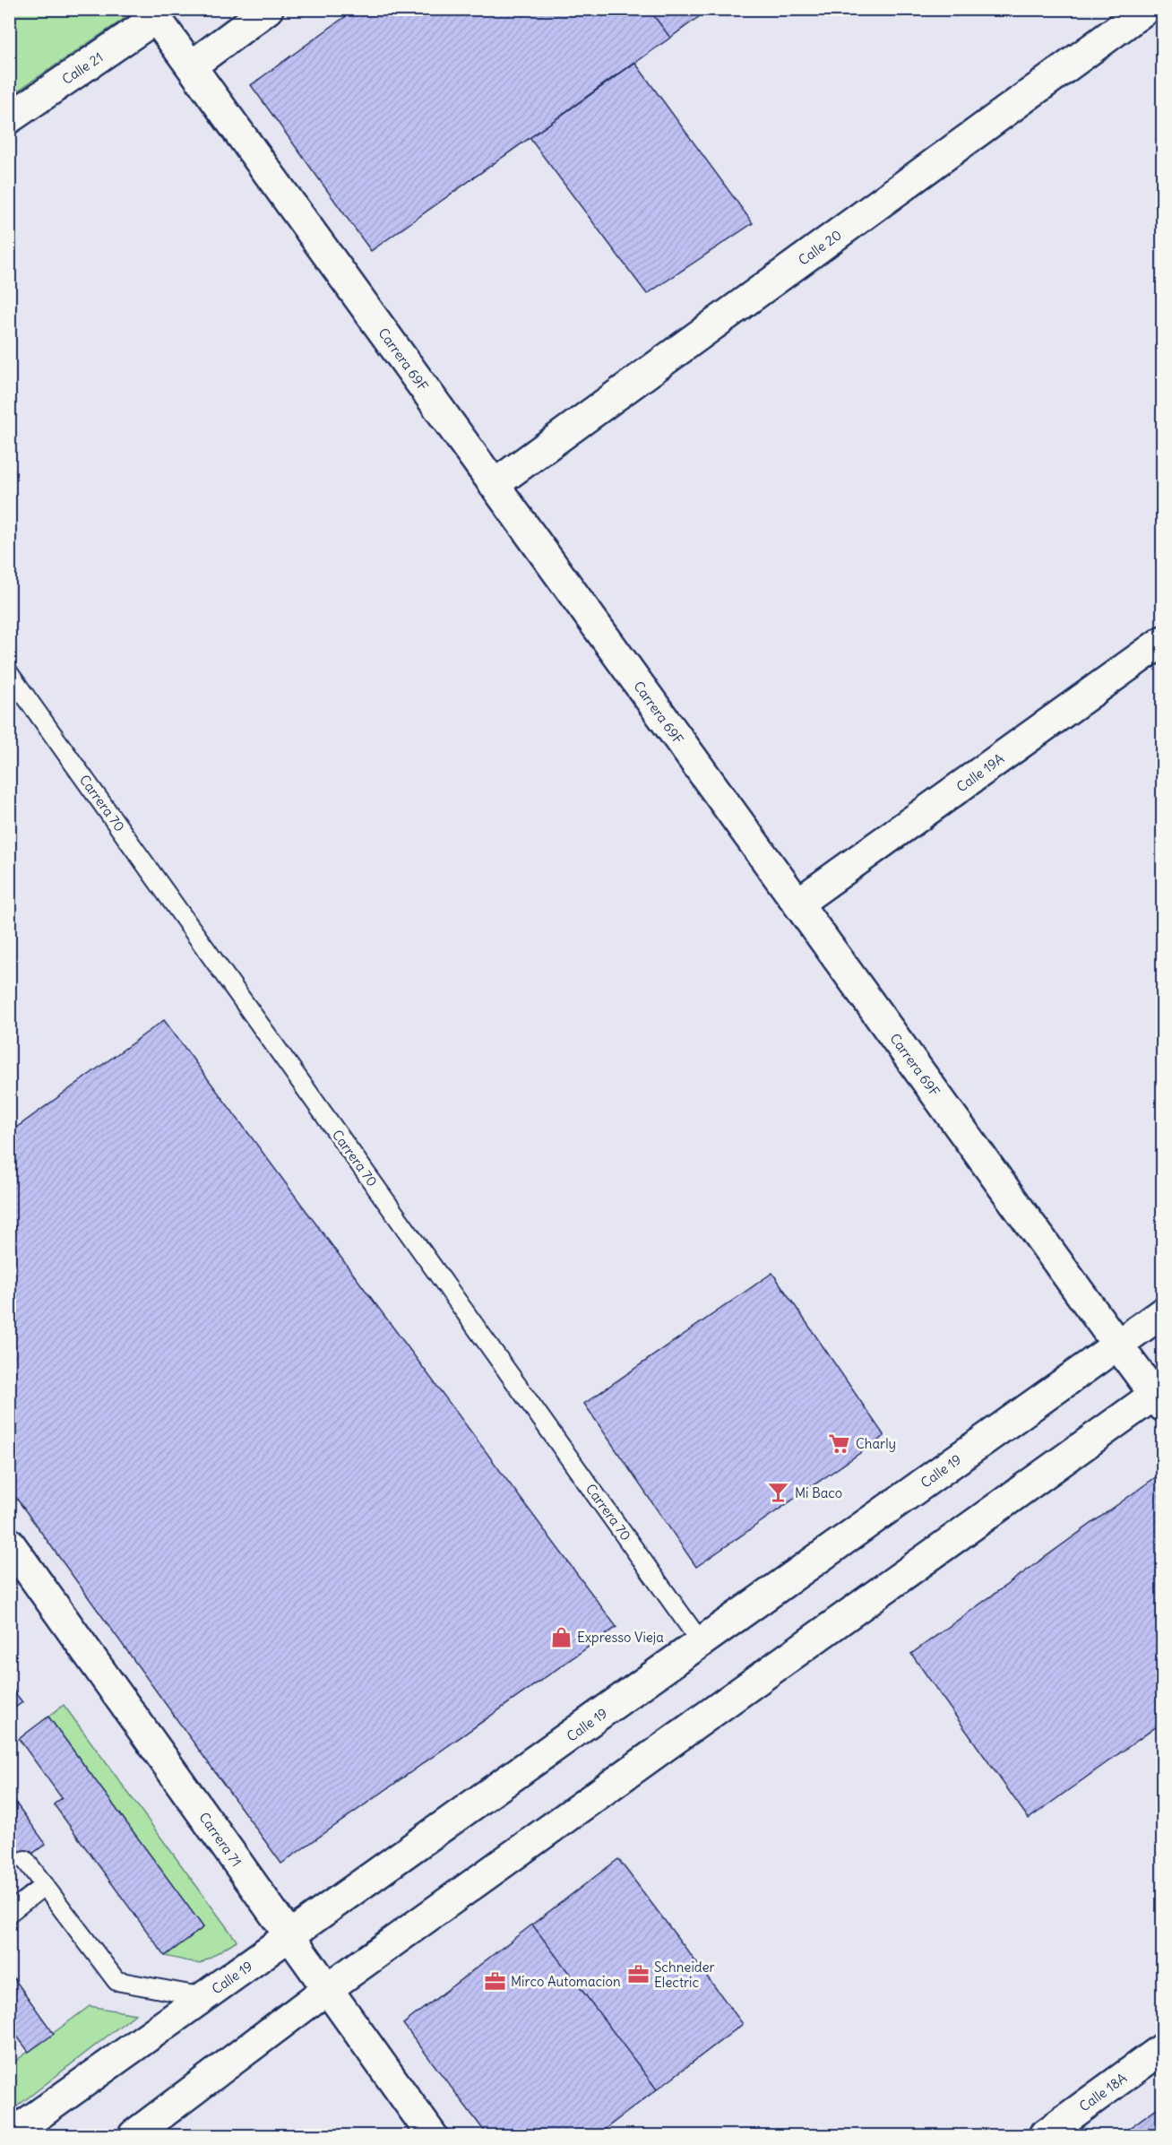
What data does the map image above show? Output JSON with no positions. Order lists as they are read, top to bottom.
{
  "streets": {
    "street": [
      "Calle 21",
      "Calle 20",
      "Carrera 69F",
      "Calle 19A",
      "Calle 19",
      "Carrera 71",
      "Calle 18A"
    ],
    "lane": ["Carrera 70"]
  },
  "crossings": [
    ["Calle 21", "Carrera 69F"],
    ["Calle 20", "Carrera 69F"],
    ["Carrera 69F", "Calle 19A"],
    ["Carrera 69F", "Calle 19"],
    ["Carrera 70", "Calle 19"],
    ["Calle 19", "Carrera 71"]
  ],
  "places": {
    "supermarket": ["Charly"],
    "bar": ["Mi Baco"],
    "shop": ["Expresso Vieja"],
    "office": ["Schneider Electric", "Mirco Automacion"]
  }
}
